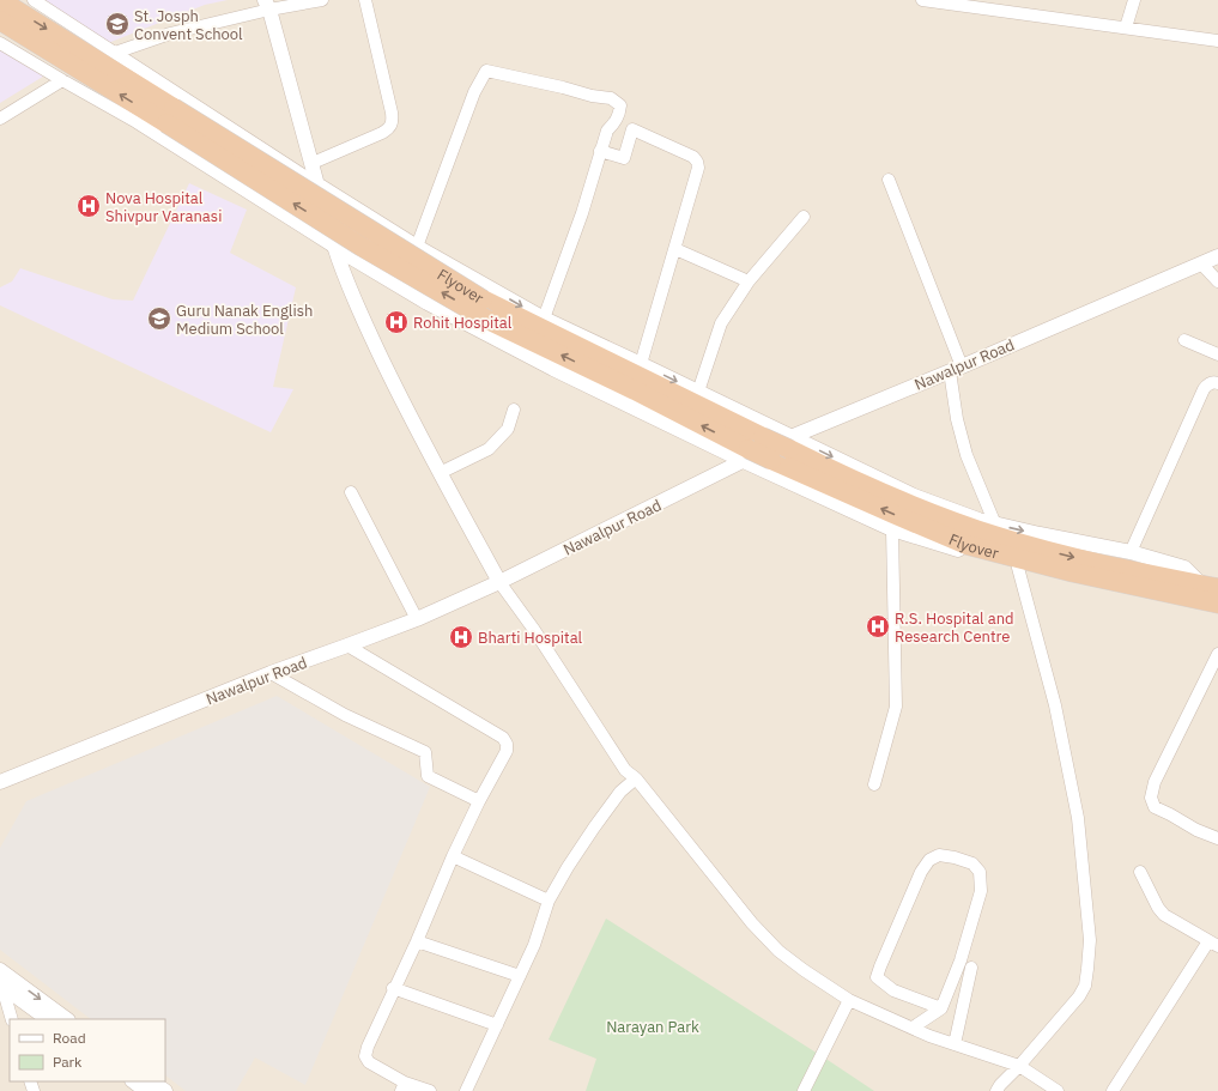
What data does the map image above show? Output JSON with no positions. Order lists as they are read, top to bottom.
{
  "streets": {
    "highway": ["Flyover"],
    "street": ["Nawalpur Road"]
  },
  "crossings": [
    ["Flyover", "Nawalpur Road"]
  ],
  "parks": ["Narayan Park"],
  "places": {
    "school or university": ["St. Josph Convent School", "Guru Nanak English Medium School"],
    "hospital": [
      "Nova Hospital Shivpur Varanasi",
      "Rohit Hospital",
      "R.S. Hospital and Research Centre",
      "Bharti Hospital"
    ]
  },
  "legend": ["Road", "Park"]
}
